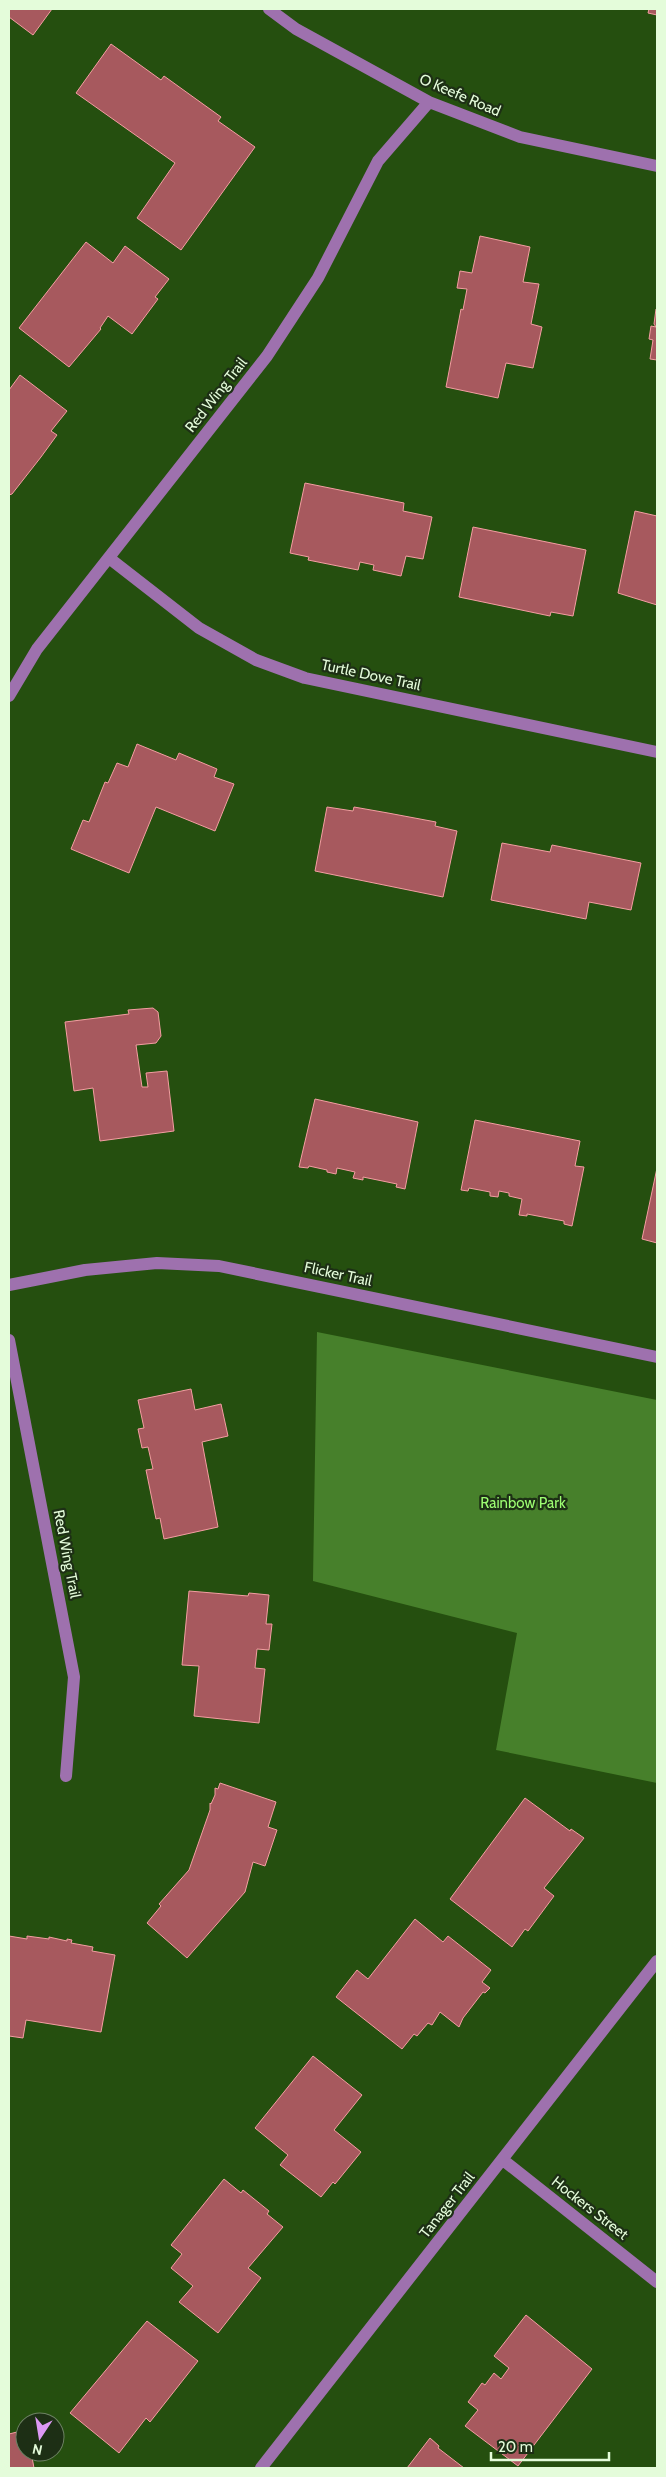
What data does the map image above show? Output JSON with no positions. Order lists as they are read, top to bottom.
{
  "streets": {
    "street": [
      "O Keefe Road",
      "Red Wing Trail",
      "Turtle Dove Trail",
      "Flicker Trail",
      "Tanager Trail",
      "Hockers Street"
    ]
  },
  "crossings": [
    ["O Keefe Road", "Red Wing Trail"],
    ["Red Wing Trail", "Turtle Dove Trail"],
    ["Tanager Trail", "Hockers Street"]
  ],
  "parks": ["Rainbow Park"],
  "scale_bar": "20 m",
  "north": "bottom"
}
